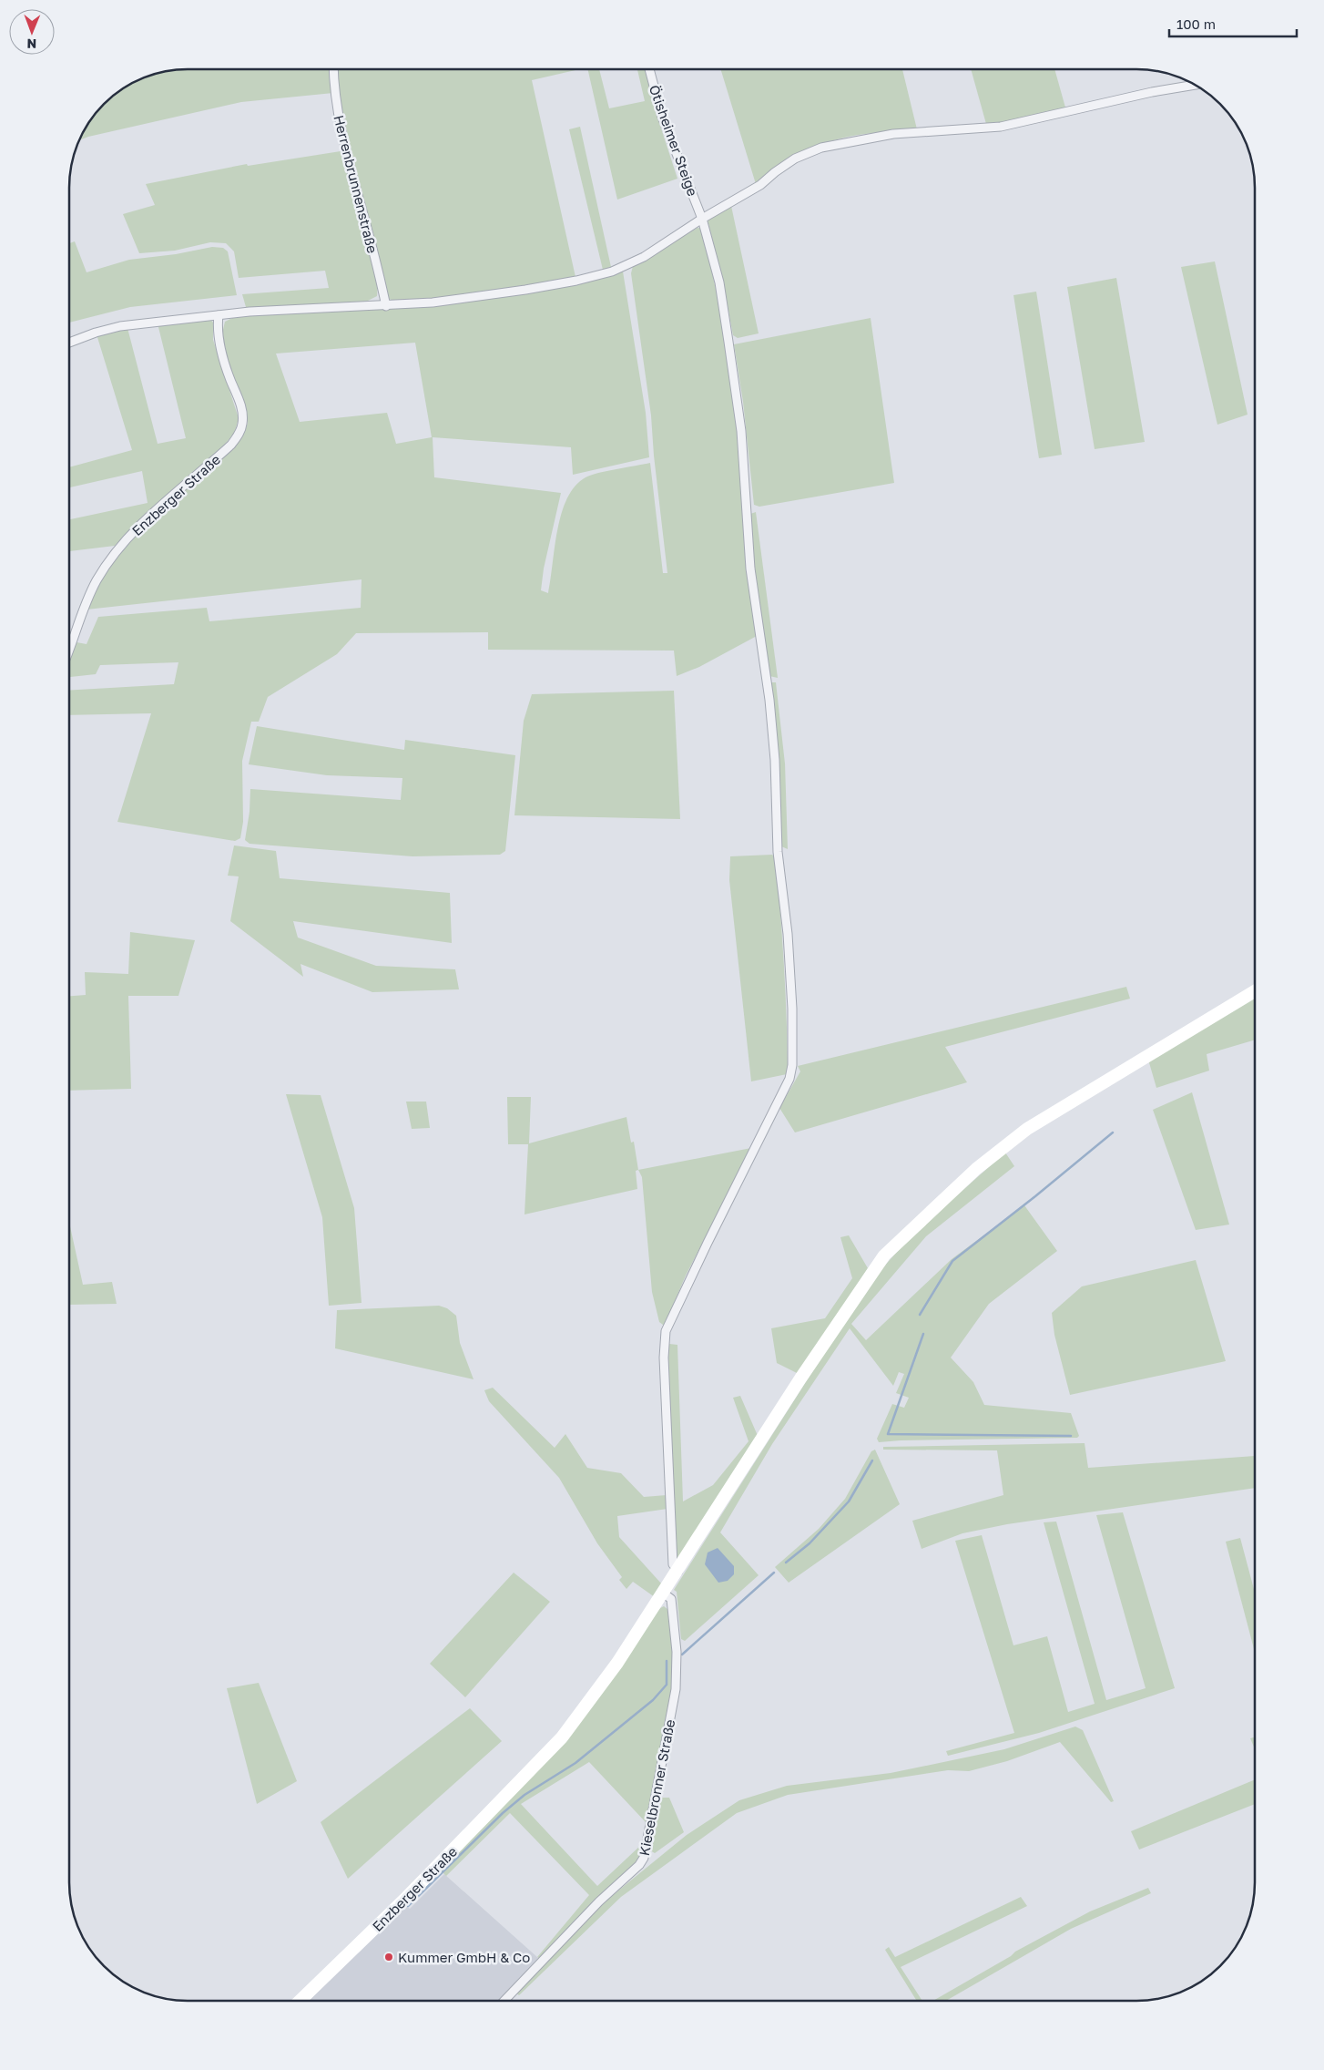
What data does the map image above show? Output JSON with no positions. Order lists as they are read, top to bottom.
{
  "streets": {
    "main road": ["Enzberger Straße"],
    "street": ["Ötisheimer Steige", "Herrenbrunnenstraße", "Kieselbronner Straße"]
  },
  "crossings": [
    ["Ötisheimer Steige", "Enzberger Straße"],
    ["Enzberger Straße", "Kieselbronner Straße"]
  ],
  "places": ["Kummer GmbH & Co"],
  "scale_bar": "100 m",
  "north": "bottom"
}
